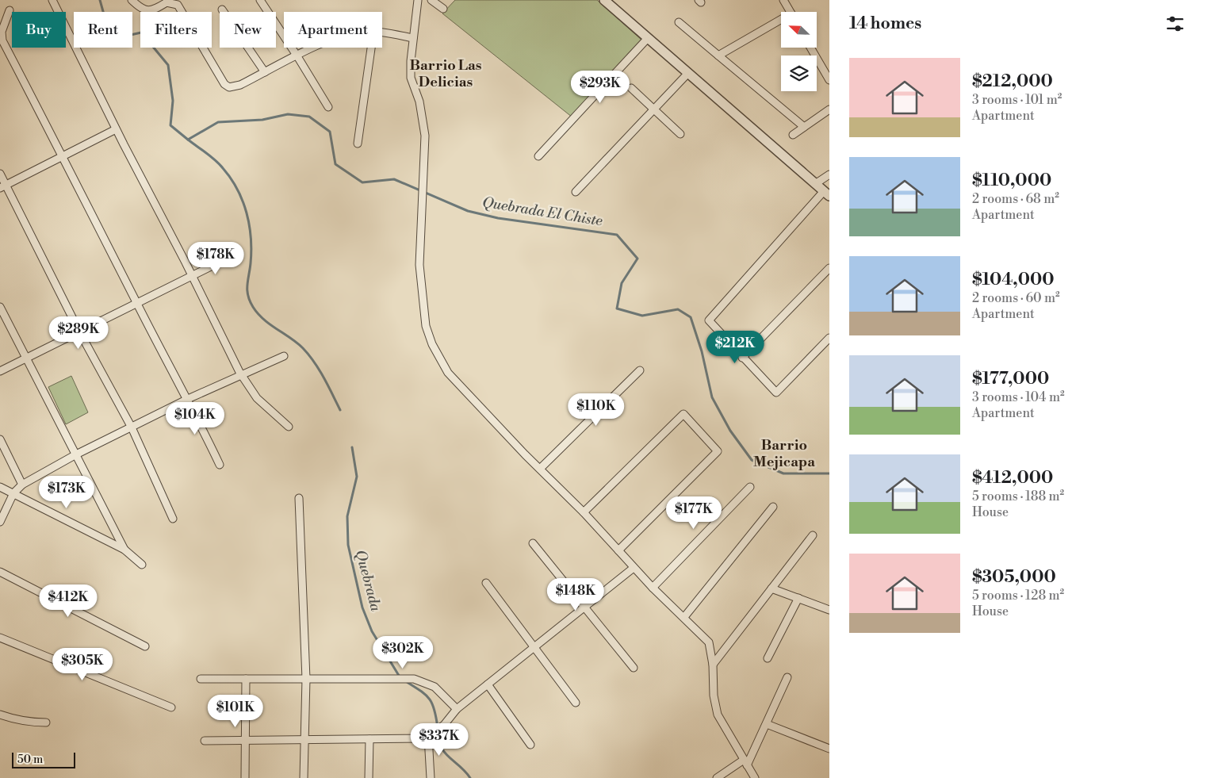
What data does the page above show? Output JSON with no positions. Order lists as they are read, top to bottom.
{
  "districts": ["Barrio Las Delicias", "Barrio Mejicapa"],
  "water": ["Quebrada El Chiste", "Quebrada"],
  "scale_bar": "50 m",
  "north": "top left",
  "page": {
    "heading": "14 homes",
    "chip": [
      "Buy",
      "Rent",
      "Filters",
      "New",
      "Apartment"
    ],
    "list": [
      {
        "name": "$212,000",
        "note": "3 rooms · 101 m² · Apartment"
      },
      {
        "name": "$110,000",
        "note": "2 rooms · 68 m² · Apartment"
      },
      {
        "name": "$104,000",
        "note": "2 rooms · 60 m² · Apartment"
      },
      {
        "name": "$177,000",
        "note": "3 rooms · 104 m² · Apartment"
      },
      {
        "name": "$412,000",
        "note": "5 rooms · 188 m² · House"
      },
      {
        "name": "$305,000",
        "note": "5 rooms · 128 m² · House"
      }
    ],
    "price": [
      "$293K",
      "$178K",
      "$289K",
      "$212K",
      "$110K",
      "$104K",
      "$173K",
      "$177K",
      "$148K",
      "$412K",
      "$302K",
      "$305K",
      "$101K",
      "$337K"
    ],
    "scale": "50 m"
  }
}
